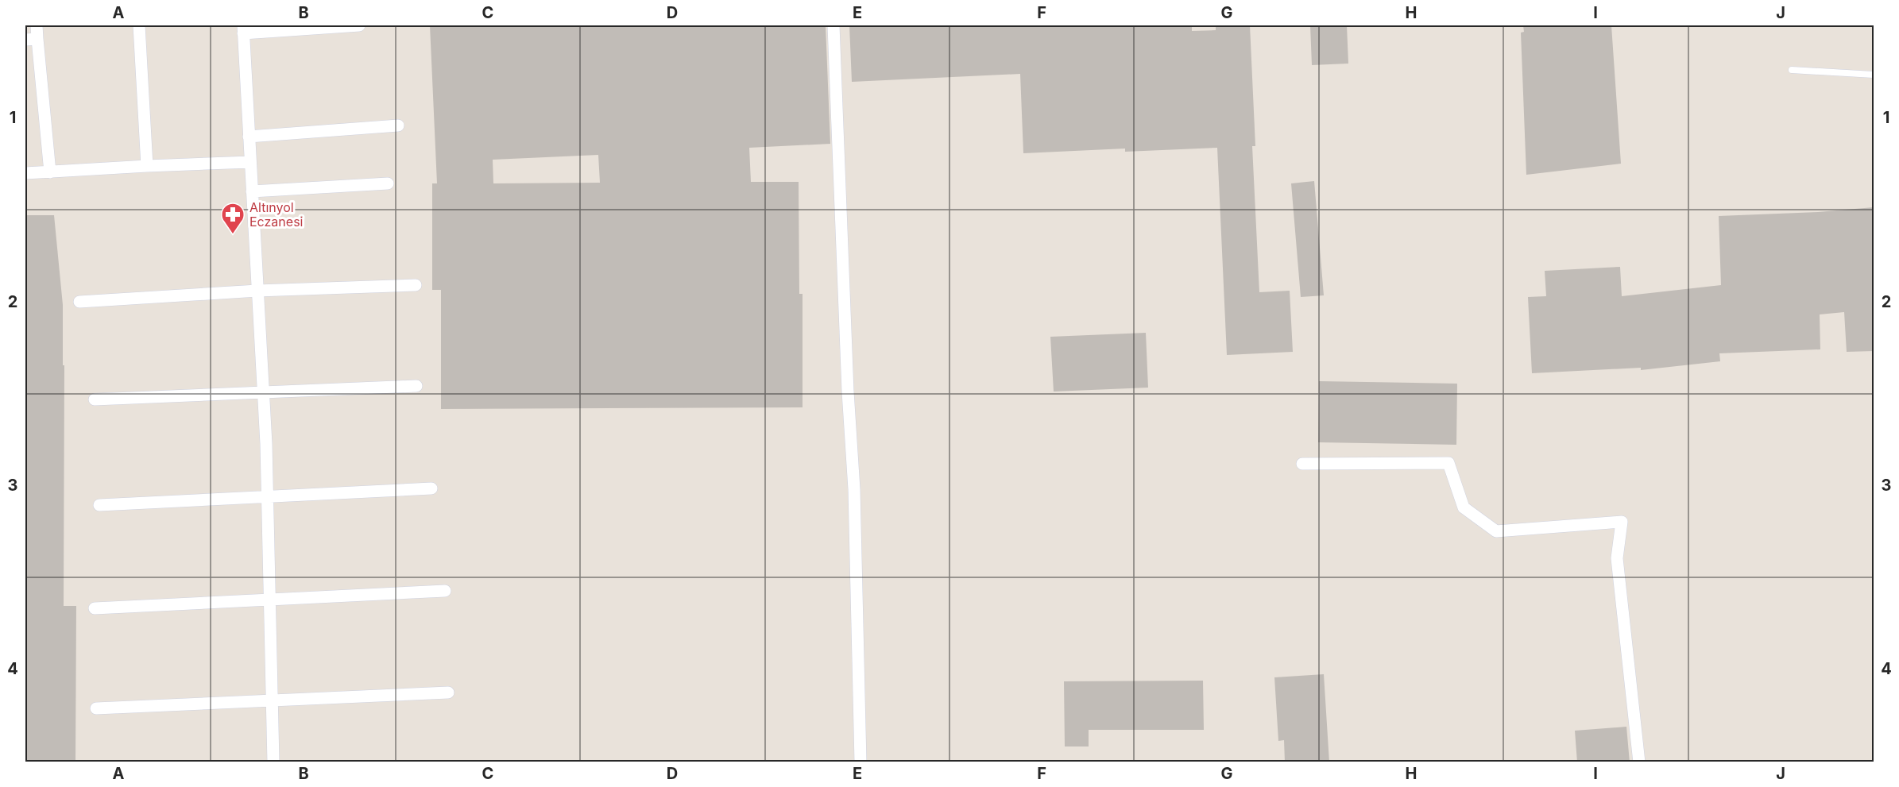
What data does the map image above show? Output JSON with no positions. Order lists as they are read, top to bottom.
{
  "places": {
    "pharmacy": ["Altınyol Eczanesi"]
  },
  "grid": {
    "columns": [
      "A",
      "B",
      "C",
      "D",
      "E",
      "F",
      "G",
      "H",
      "I",
      "J"
    ],
    "rows": [
      "1",
      "2",
      "3",
      "4"
    ]
  }
}
